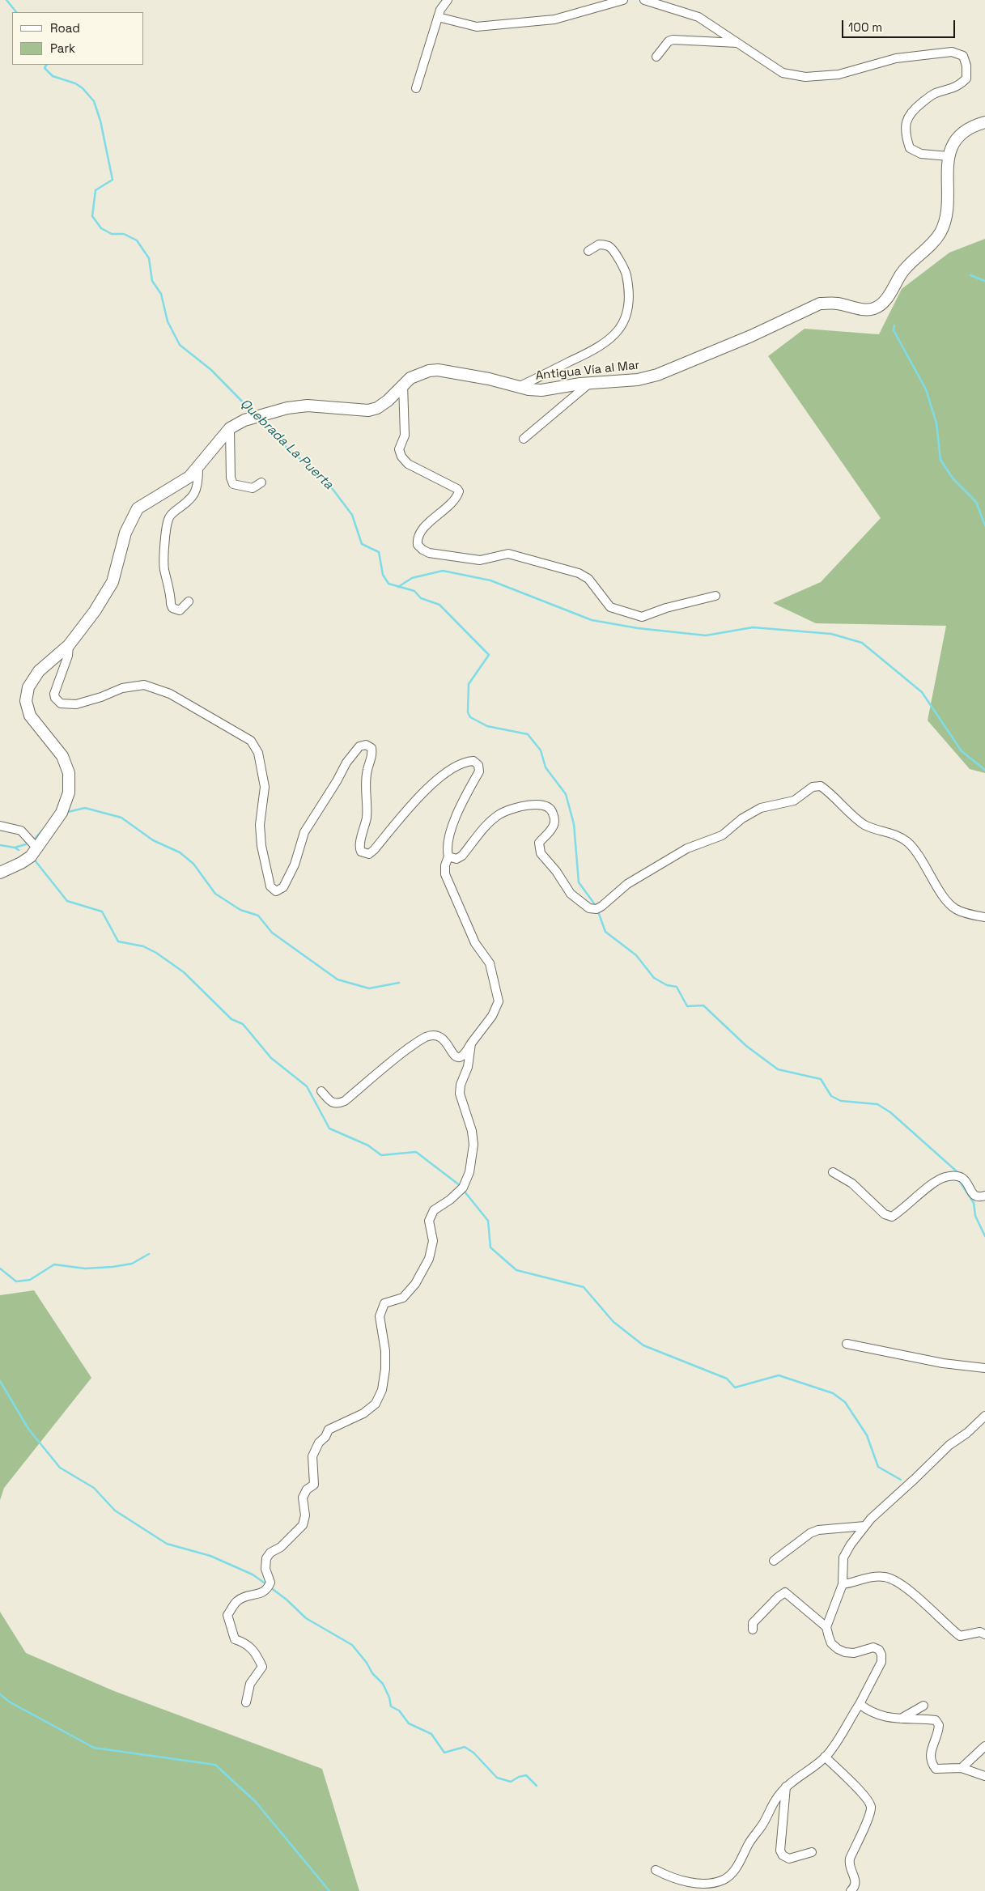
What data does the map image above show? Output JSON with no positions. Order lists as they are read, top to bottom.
{
  "streets": {
    "main road": ["Antigua Vía al Mar"]
  },
  "water": ["Quebrada La Puerta"],
  "legend": ["Road", "Park"],
  "scale_bar": "100 m"
}
